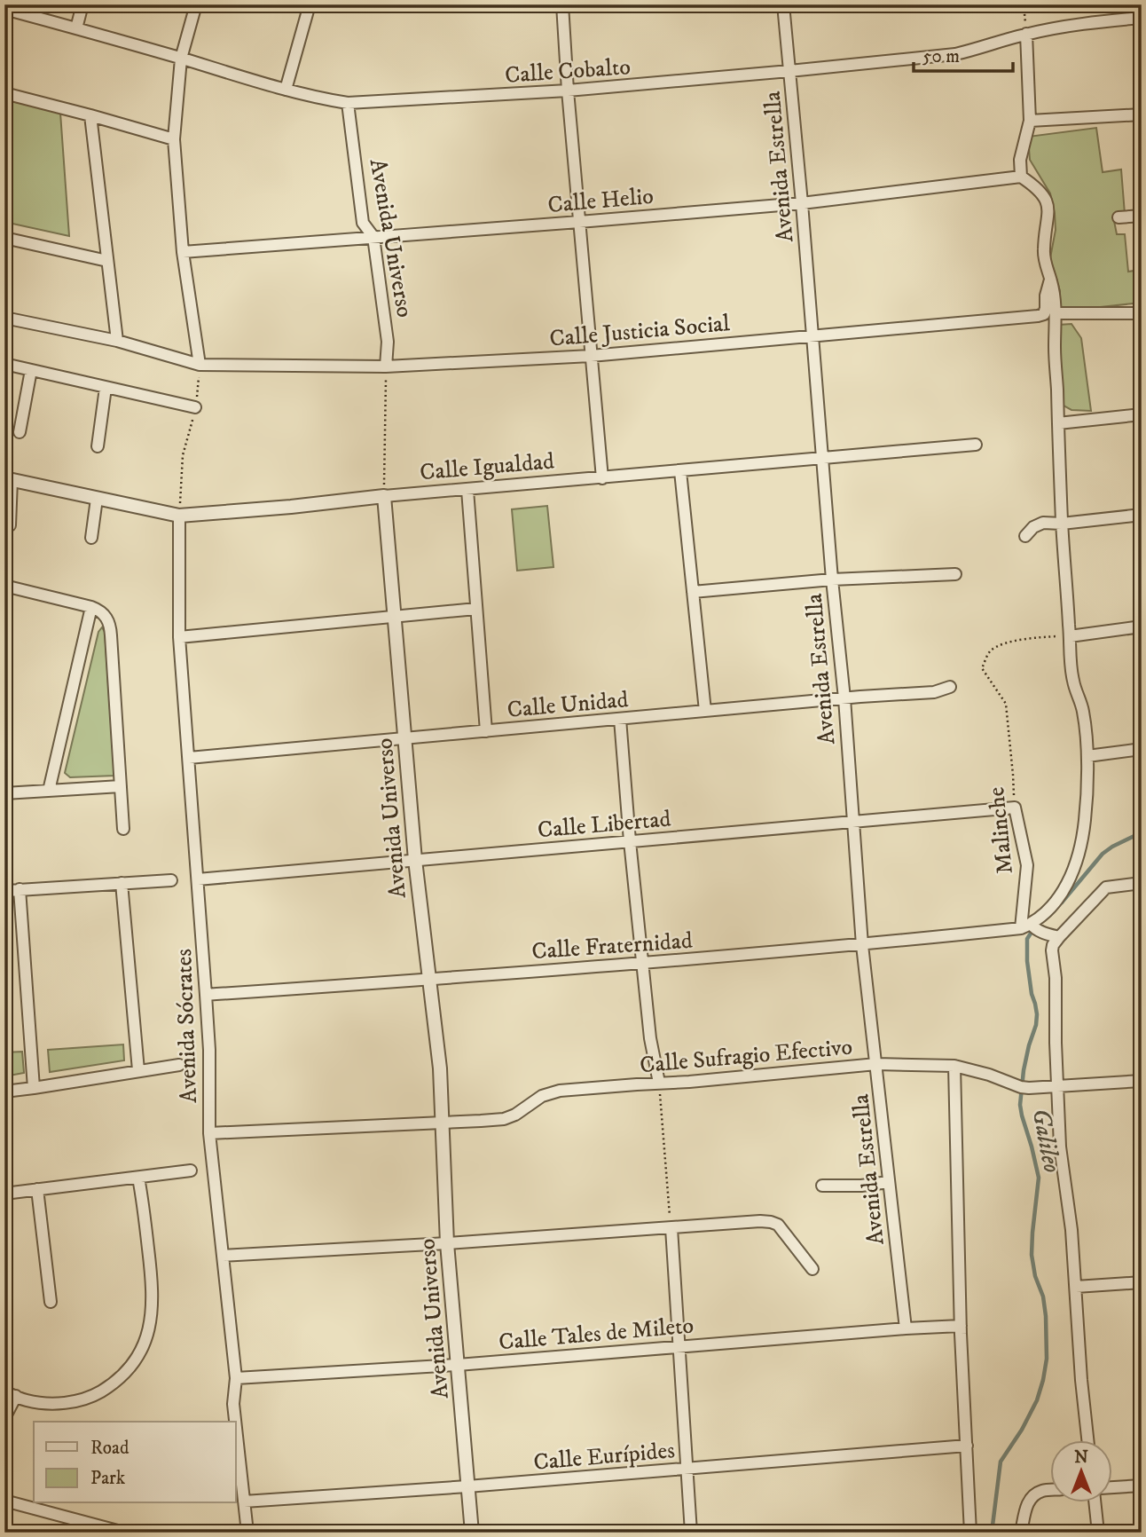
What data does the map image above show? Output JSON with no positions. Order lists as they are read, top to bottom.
{
  "streets": {
    "street": [
      "Calle Cobalto",
      "Avenida Estrella",
      "Calle Helio",
      "Avenida Universo",
      "Calle Justicia Social",
      "Calle Igualdad",
      "Calle Unidad",
      "Calle Libertad",
      "Malinche",
      "Calle Fraternidad",
      "Avenida Sócrates",
      "Calle Sufragio Efectivo",
      "Calle Tales de Mileto",
      "Calle Eurípides"
    ]
  },
  "crossings": [
    ["Calle Cobalto", "Avenida Estrella"],
    ["Calle Cobalto", "Avenida Universo"],
    ["Avenida Estrella", "Calle Helio"],
    ["Avenida Estrella", "Calle Justicia Social"],
    ["Avenida Estrella", "Calle Igualdad"],
    ["Avenida Estrella", "Calle Unidad"],
    ["Avenida Estrella", "Calle Libertad"],
    ["Avenida Estrella", "Calle Fraternidad"],
    ["Avenida Estrella", "Calle Sufragio Efectivo"],
    ["Avenida Estrella", "Calle Tales de Mileto"],
    ["Calle Helio", "Avenida Universo"],
    ["Avenida Universo", "Calle Justicia Social"],
    ["Avenida Universo", "Calle Igualdad"],
    ["Avenida Universo", "Calle Unidad"],
    ["Avenida Universo", "Calle Libertad"],
    ["Avenida Universo", "Calle Fraternidad"],
    ["Avenida Universo", "Calle Sufragio Efectivo"],
    ["Avenida Universo", "Calle Tales de Mileto"],
    ["Avenida Universo", "Calle Eurípides"],
    ["Calle Igualdad", "Avenida Sócrates"],
    ["Calle Unidad", "Avenida Sócrates"],
    ["Calle Libertad", "Malinche"],
    ["Calle Libertad", "Avenida Sócrates"],
    ["Malinche", "Calle Fraternidad"],
    ["Calle Fraternidad", "Avenida Sócrates"],
    ["Avenida Sócrates", "Calle Sufragio Efectivo"],
    ["Avenida Sócrates", "Calle Tales de Mileto"],
    ["Avenida Sócrates", "Calle Eurípides"]
  ],
  "water": ["Galileo"],
  "legend": ["Road", "Park"],
  "scale_bar": "50 m",
  "north": "top"
}
